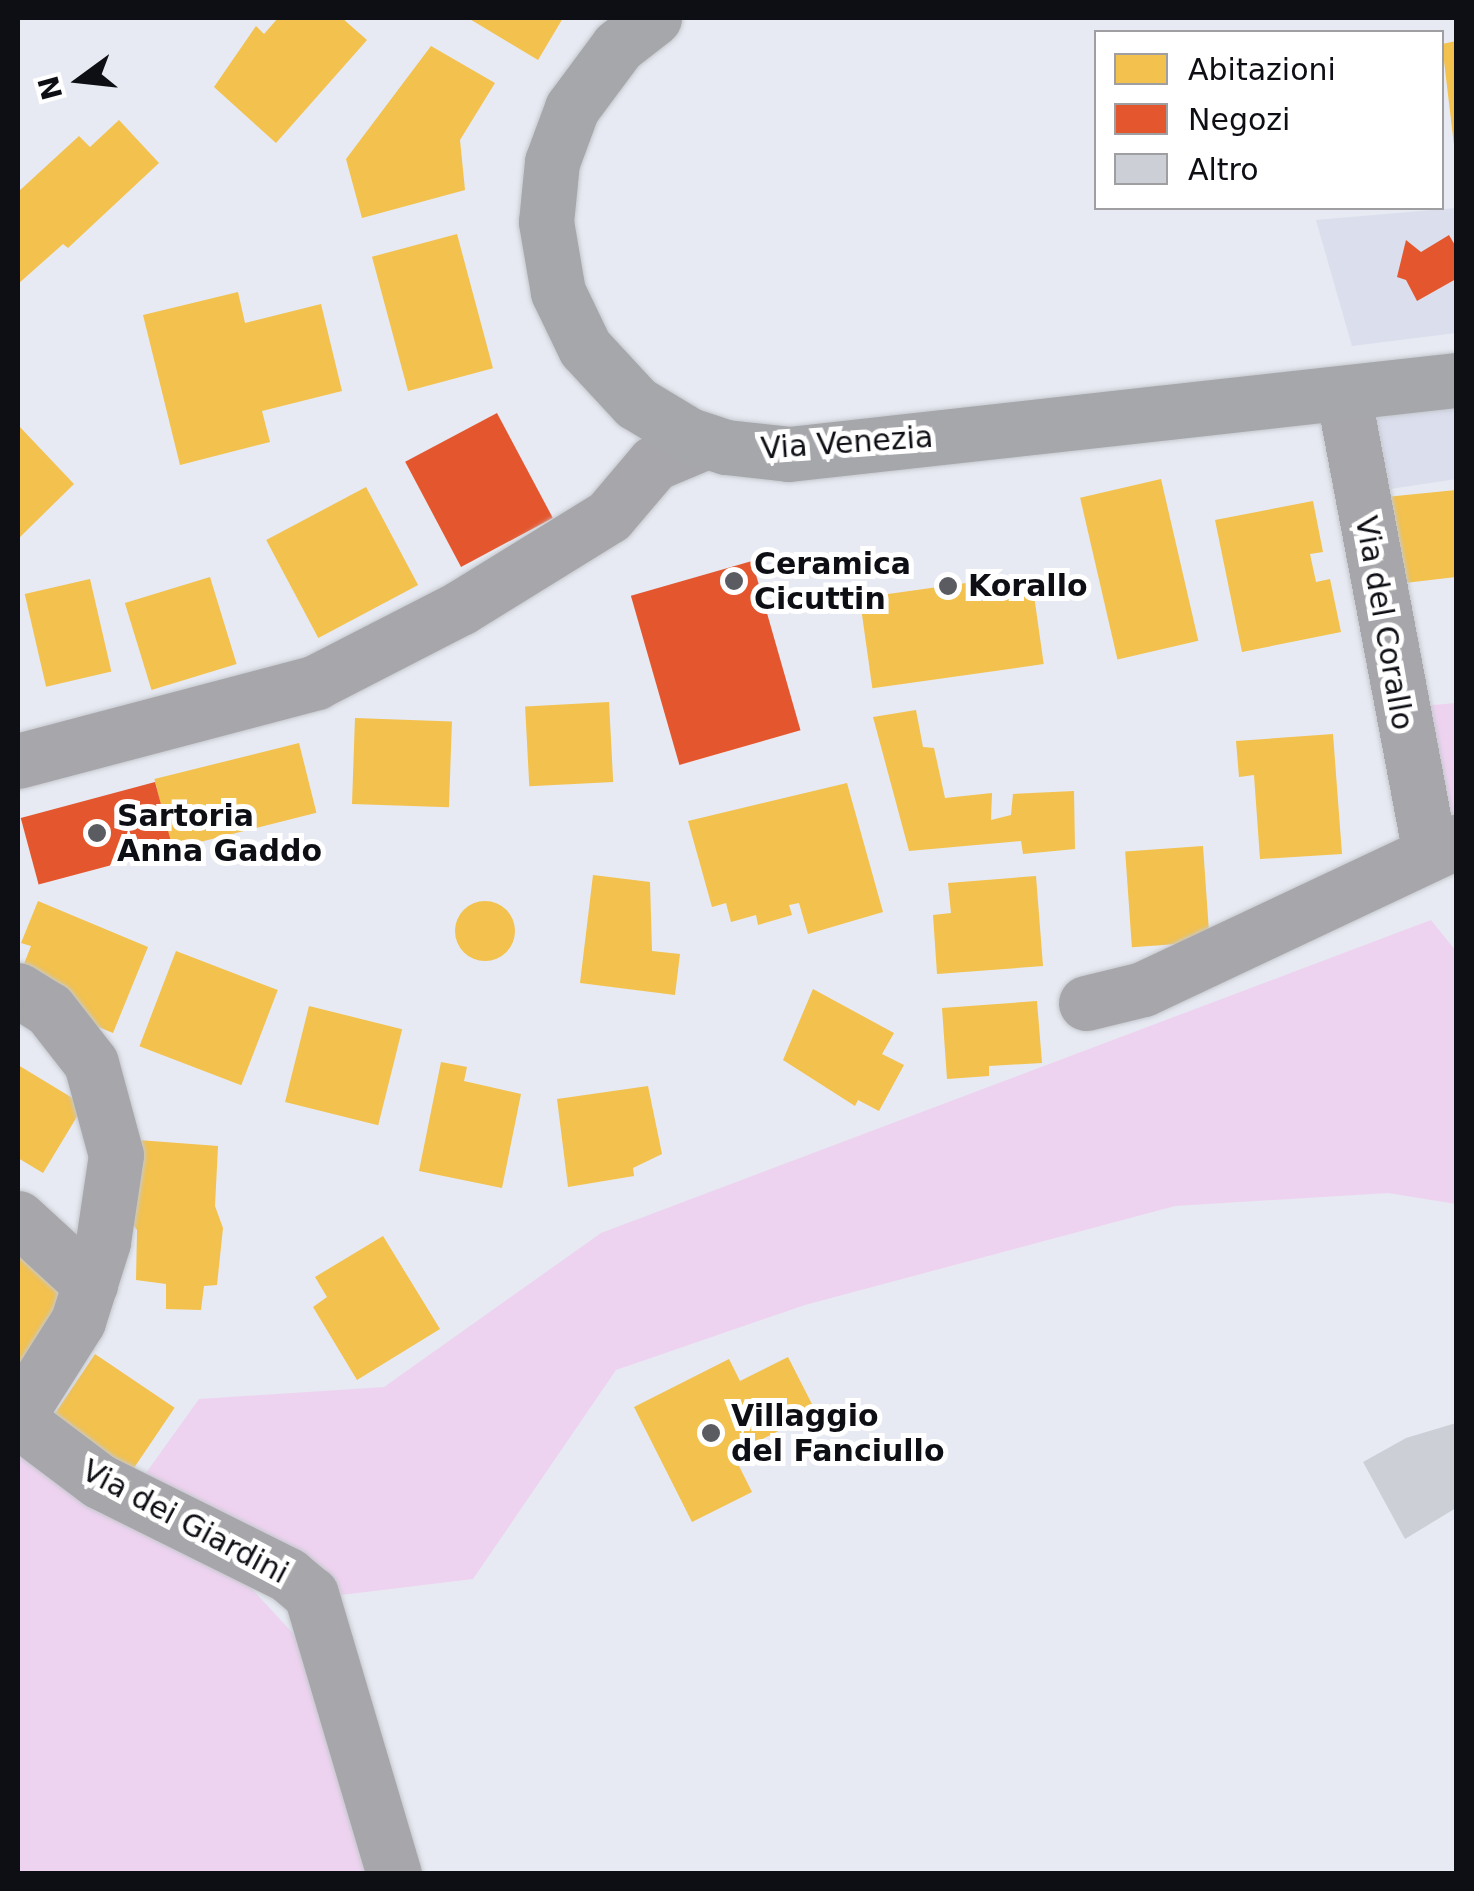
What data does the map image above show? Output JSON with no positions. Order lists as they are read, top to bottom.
{
  "streets": {
    "main road": ["Via Venezia"],
    "street": ["Via del Corallo", "Via dei Giardini"]
  },
  "crossings": [
    ["Via Venezia", "Via del Corallo"]
  ],
  "places": [
    "Ceramica Cicuttin",
    "Korallo",
    "Sartoria Anna Gaddo",
    "Villaggio del Fanciullo"
  ],
  "legend": ["Abitazioni", "Negozi", "Altro"],
  "north": "left"
}
